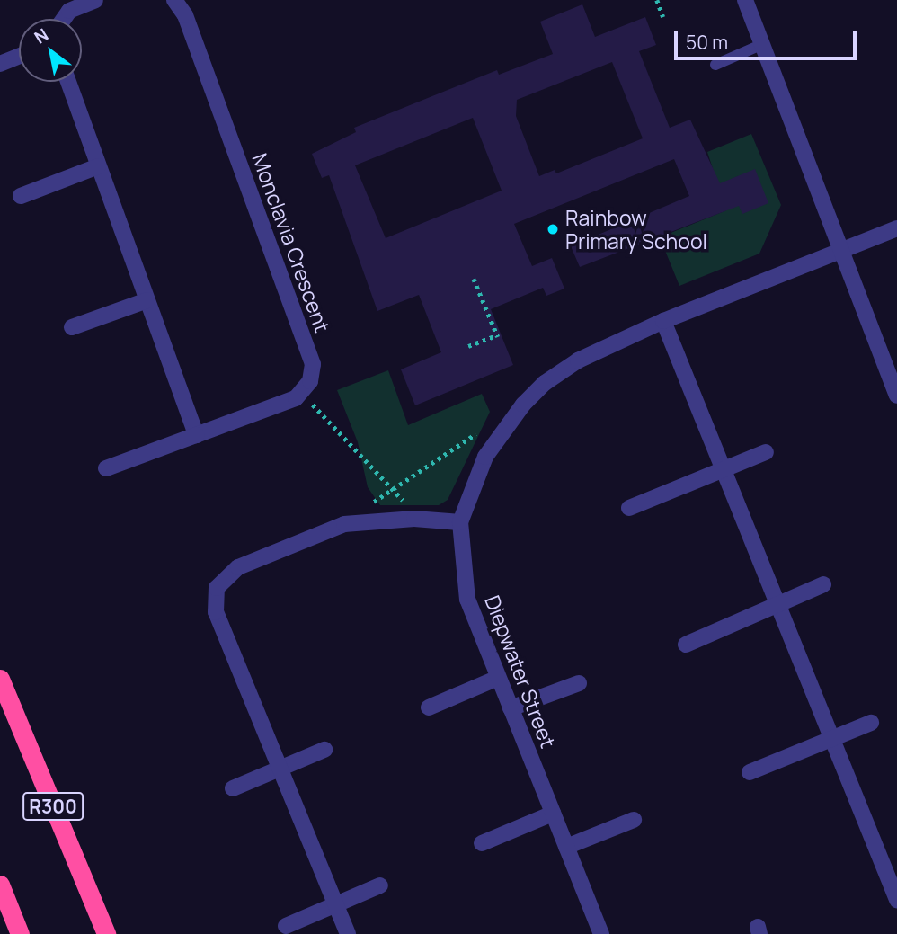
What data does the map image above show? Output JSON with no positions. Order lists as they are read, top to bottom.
{
  "streets": {
    "highway": ["R300"],
    "street": ["Monclavia Crescent", "Diepwater Street"]
  },
  "places": ["Rainbow Primary School"],
  "scale_bar": "50 m",
  "north": "top left"
}
